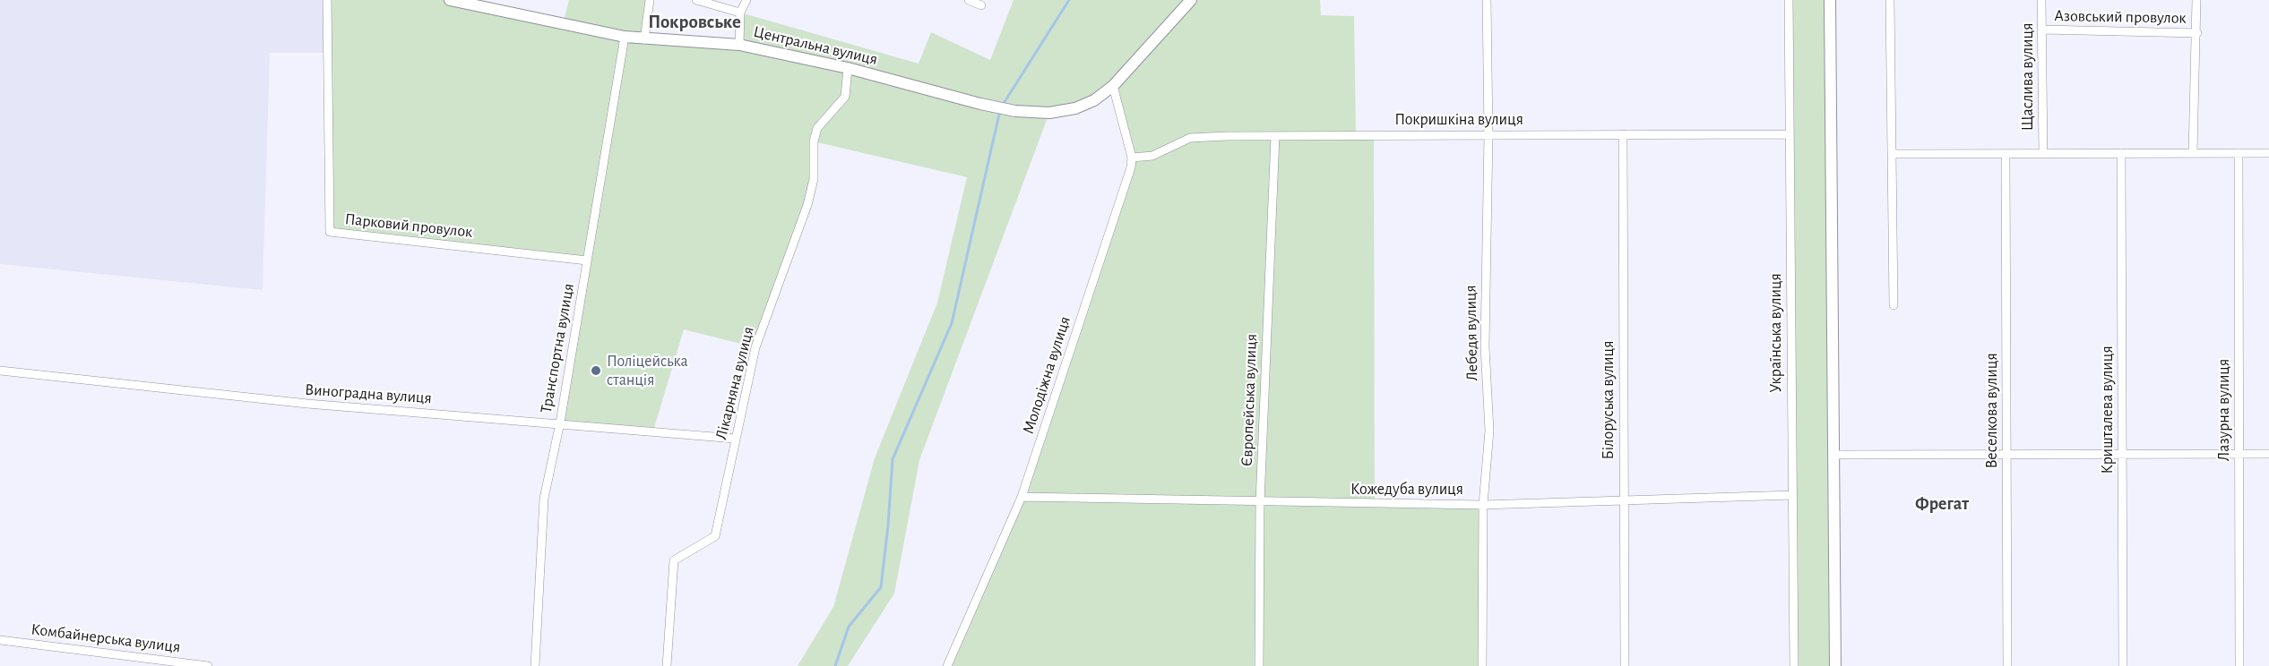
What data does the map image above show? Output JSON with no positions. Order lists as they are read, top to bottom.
{
  "streets": {
    "street": [
      "Азовський провулок",
      "Центральна вулиця",
      "Щаслива вулиця",
      "Покришкіна вулиця",
      "Парковий провулок",
      "Лебедя вулиця",
      "Українська вулиця",
      "Транспортна вулиця",
      "Молодіжна вулиця",
      "Лікарняна вулиця",
      "Виноградна вулиця",
      "Європейська вулиця",
      "Білоруська вулиця",
      "Кришталева вулиця",
      "Лазурна вулиця",
      "Веселкова вулиця",
      "Кожедуба вулиця",
      "Комбайнерська вулиця"
    ]
  },
  "crossings": [
    ["Азовський провулок", "Щаслива вулиця"],
    ["Центральна вулиця", "Транспортна вулиця"],
    ["Центральна вулиця", "Молодіжна вулиця"],
    ["Центральна вулиця", "Лікарняна вулиця"],
    ["Покришкіна вулиця", "Лебедя вулиця"],
    ["Покришкіна вулиця", "Українська вулиця"],
    ["Покришкіна вулиця", "Молодіжна вулиця"],
    ["Покришкіна вулиця", "Європейська вулиця"],
    ["Покришкіна вулиця", "Білоруська вулиця"],
    ["Парковий провулок", "Транспортна вулиця"],
    ["Лебедя вулиця", "Кожедуба вулиця"],
    ["Українська вулиця", "Кожедуба вулиця"],
    ["Транспортна вулиця", "Виноградна вулиця"],
    ["Молодіжна вулиця", "Кожедуба вулиця"],
    ["Лікарняна вулиця", "Виноградна вулиця"],
    ["Європейська вулиця", "Кожедуба вулиця"],
    ["Білоруська вулиця", "Кожедуба вулиця"]
  ],
  "districts": ["Покровське", "Фрегат"],
  "places": ["Поліцейська станція"]
}
